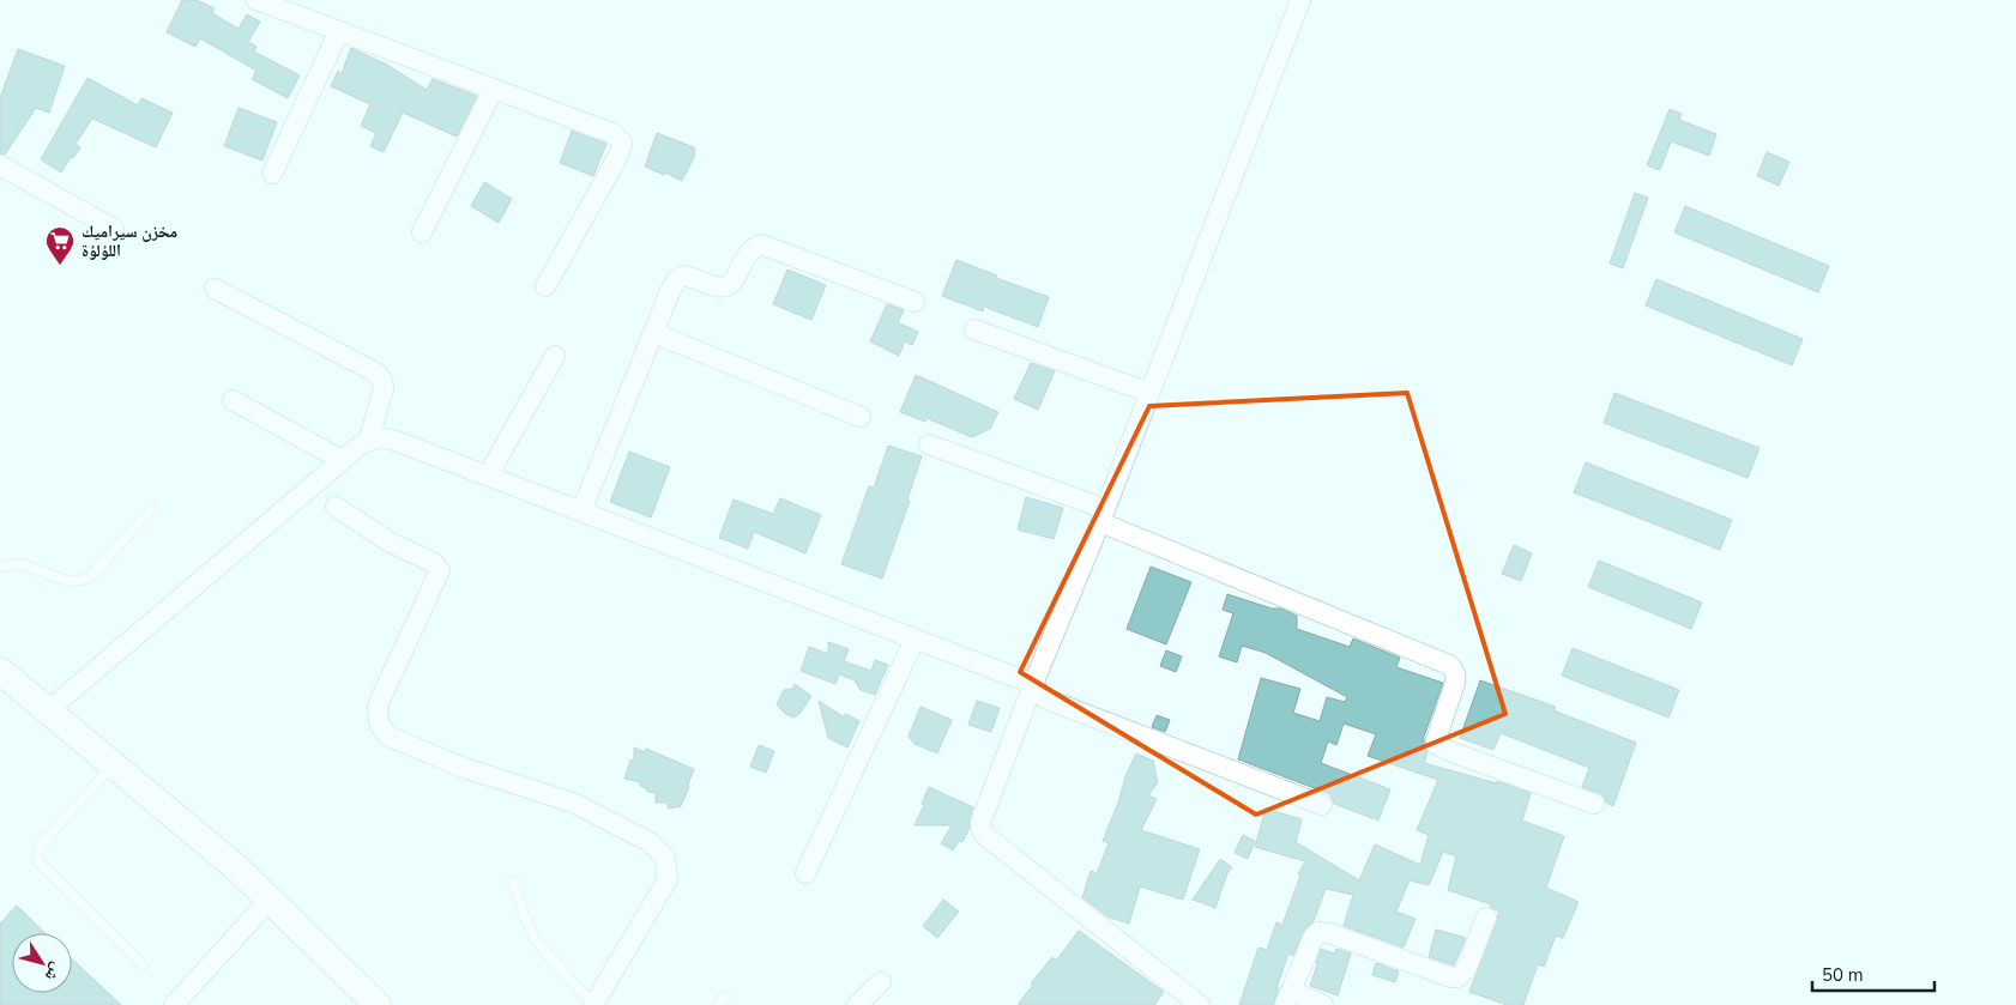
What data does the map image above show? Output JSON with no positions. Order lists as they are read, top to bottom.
{
  "places": {
    "supermarket": ["مخزن سيراميك اللؤلؤة"]
  },
  "scale_bar": "50 m",
  "north": "bottom right"
}
